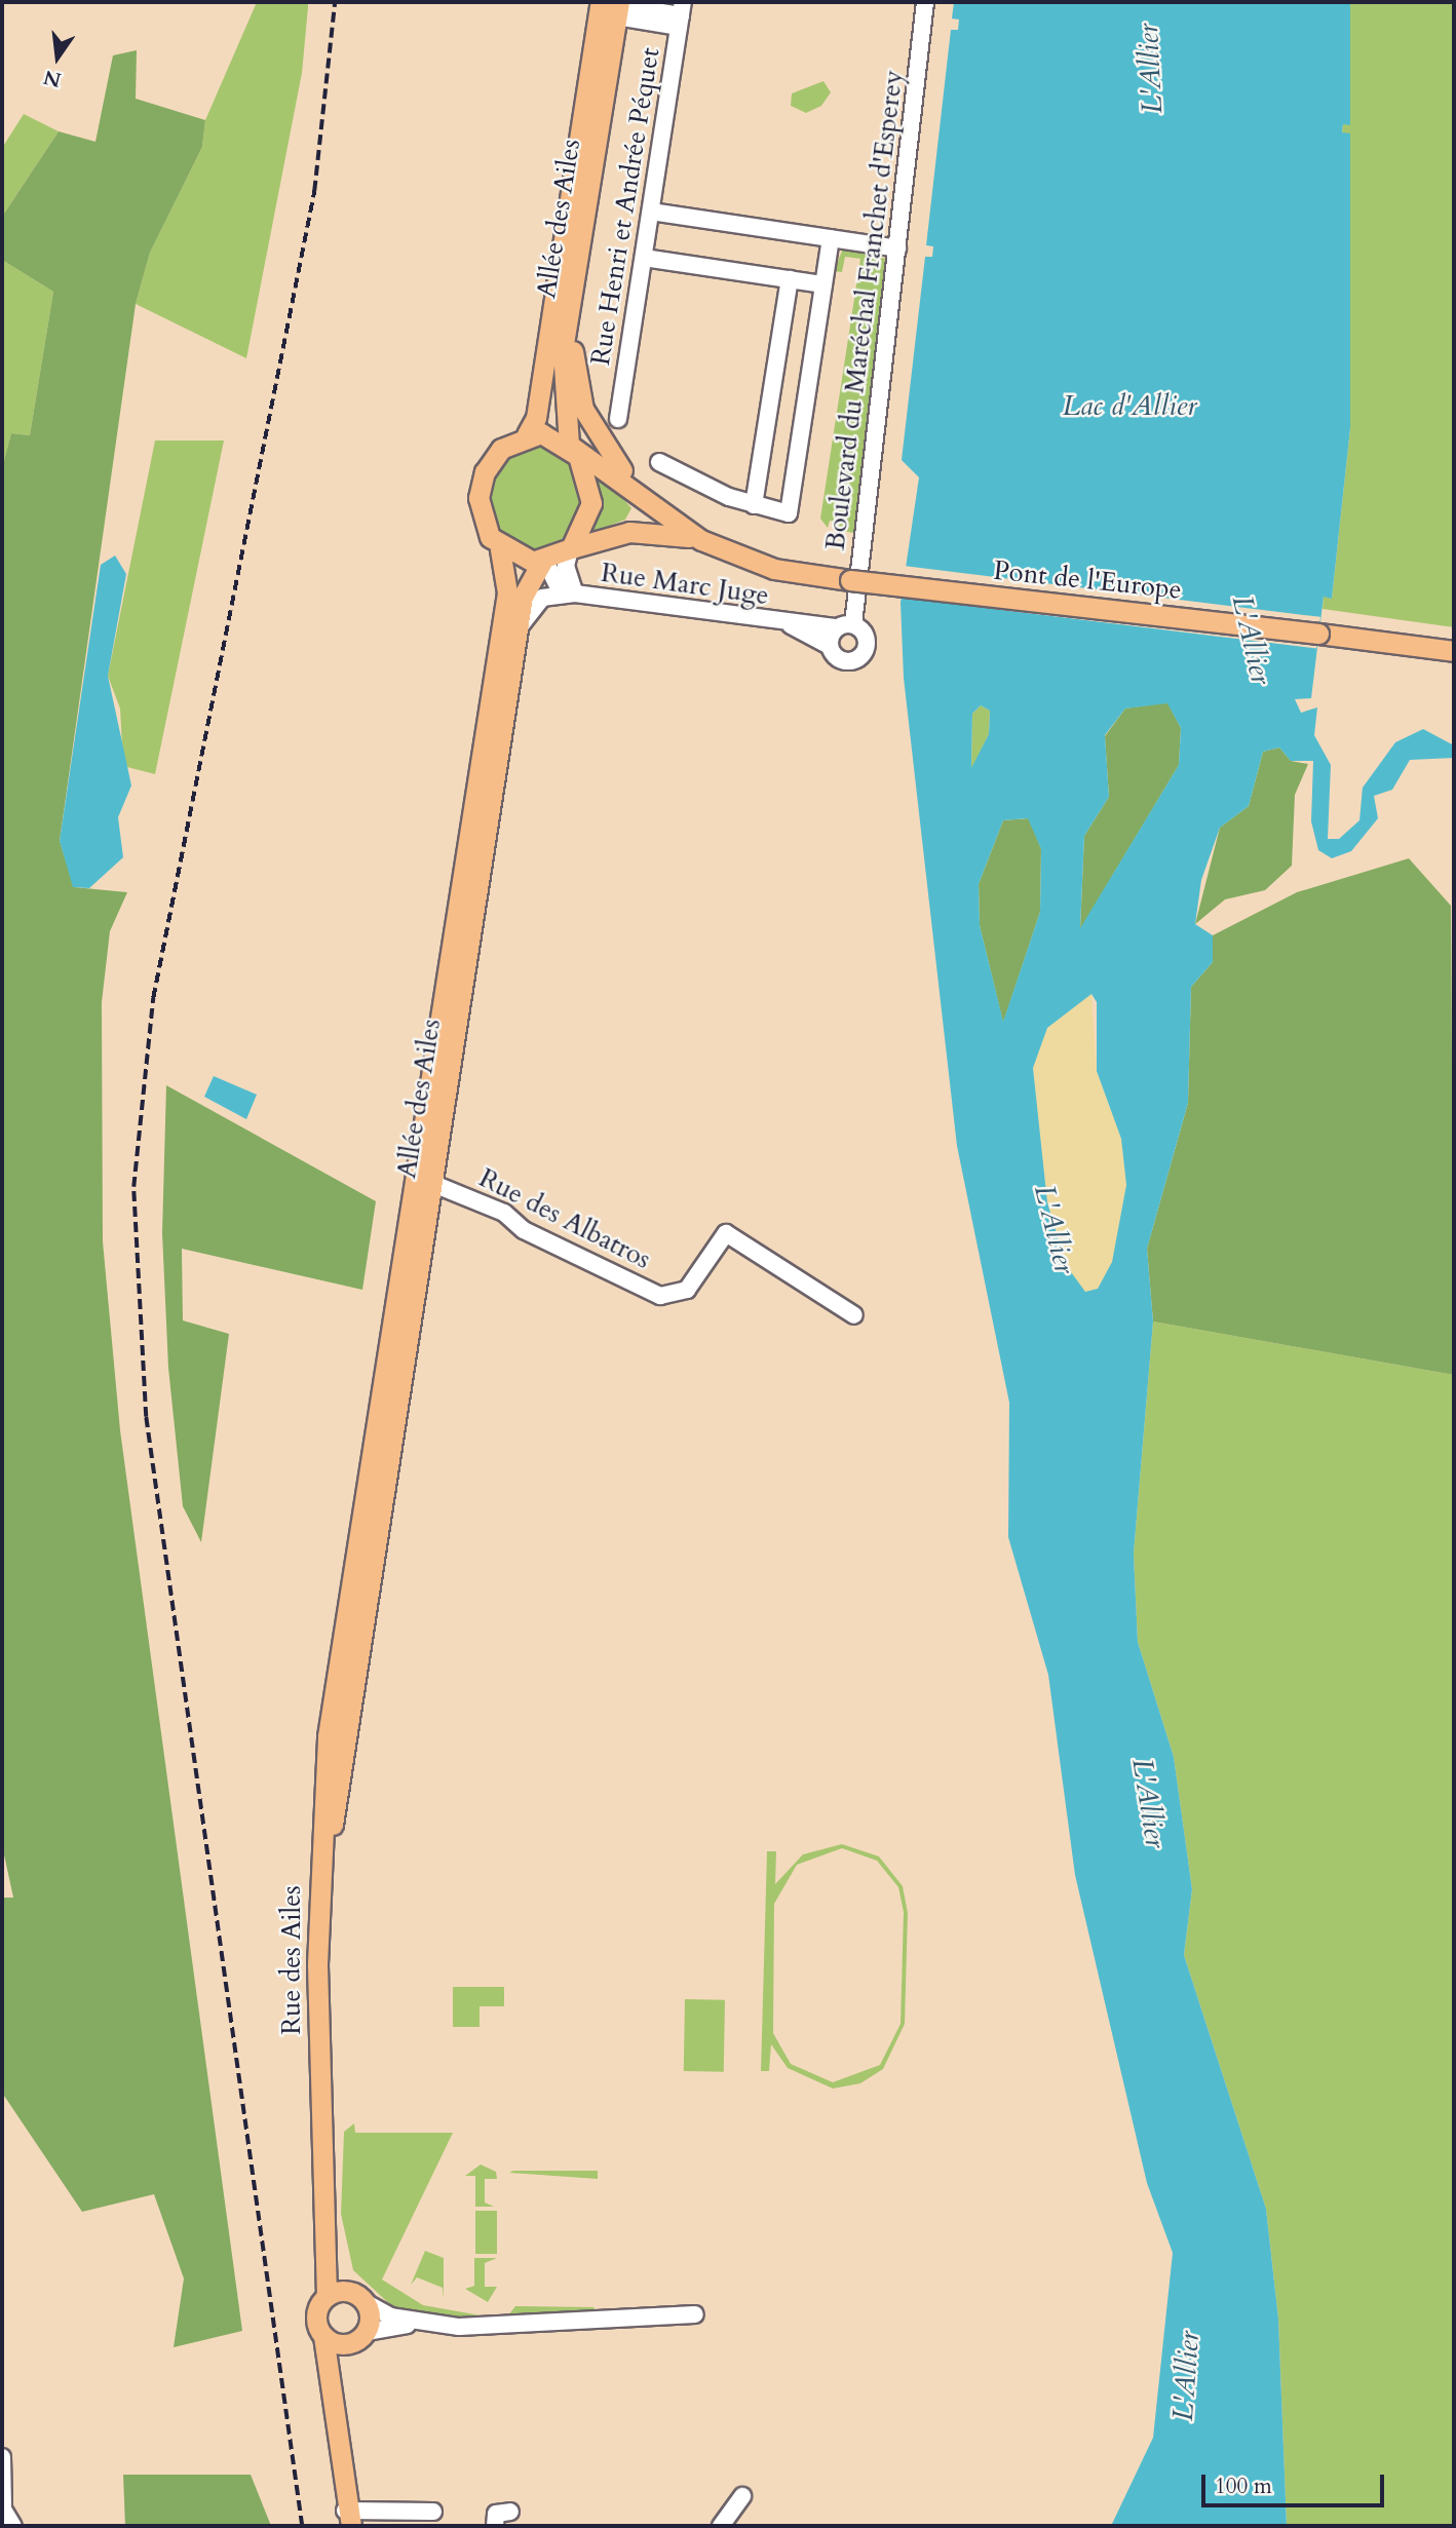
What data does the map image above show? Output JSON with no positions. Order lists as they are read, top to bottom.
{
  "streets": {
    "main road": ["Allée des Ailes", "Pont de l'Europe", "Rue des Ailes"],
    "street": [
      "Rue Henri et Andrée Péquet",
      "Boulevard du Maréchal Franchet d'Esperey",
      "Rue Marc Juge",
      "Rue des Albatros"
    ]
  },
  "crossings": [
    ["Allée des Ailes", "Rue Marc Juge"],
    ["Allée des Ailes", "Rue des Albatros"],
    ["Allée des Ailes", "Rue des Ailes"],
    ["Boulevard du Maréchal Franchet d'Esperey", "Rue Marc Juge"]
  ],
  "water": ["L'Allier", "Lac d'Allier"],
  "scale_bar": "100 m",
  "north": "bottom"
}
